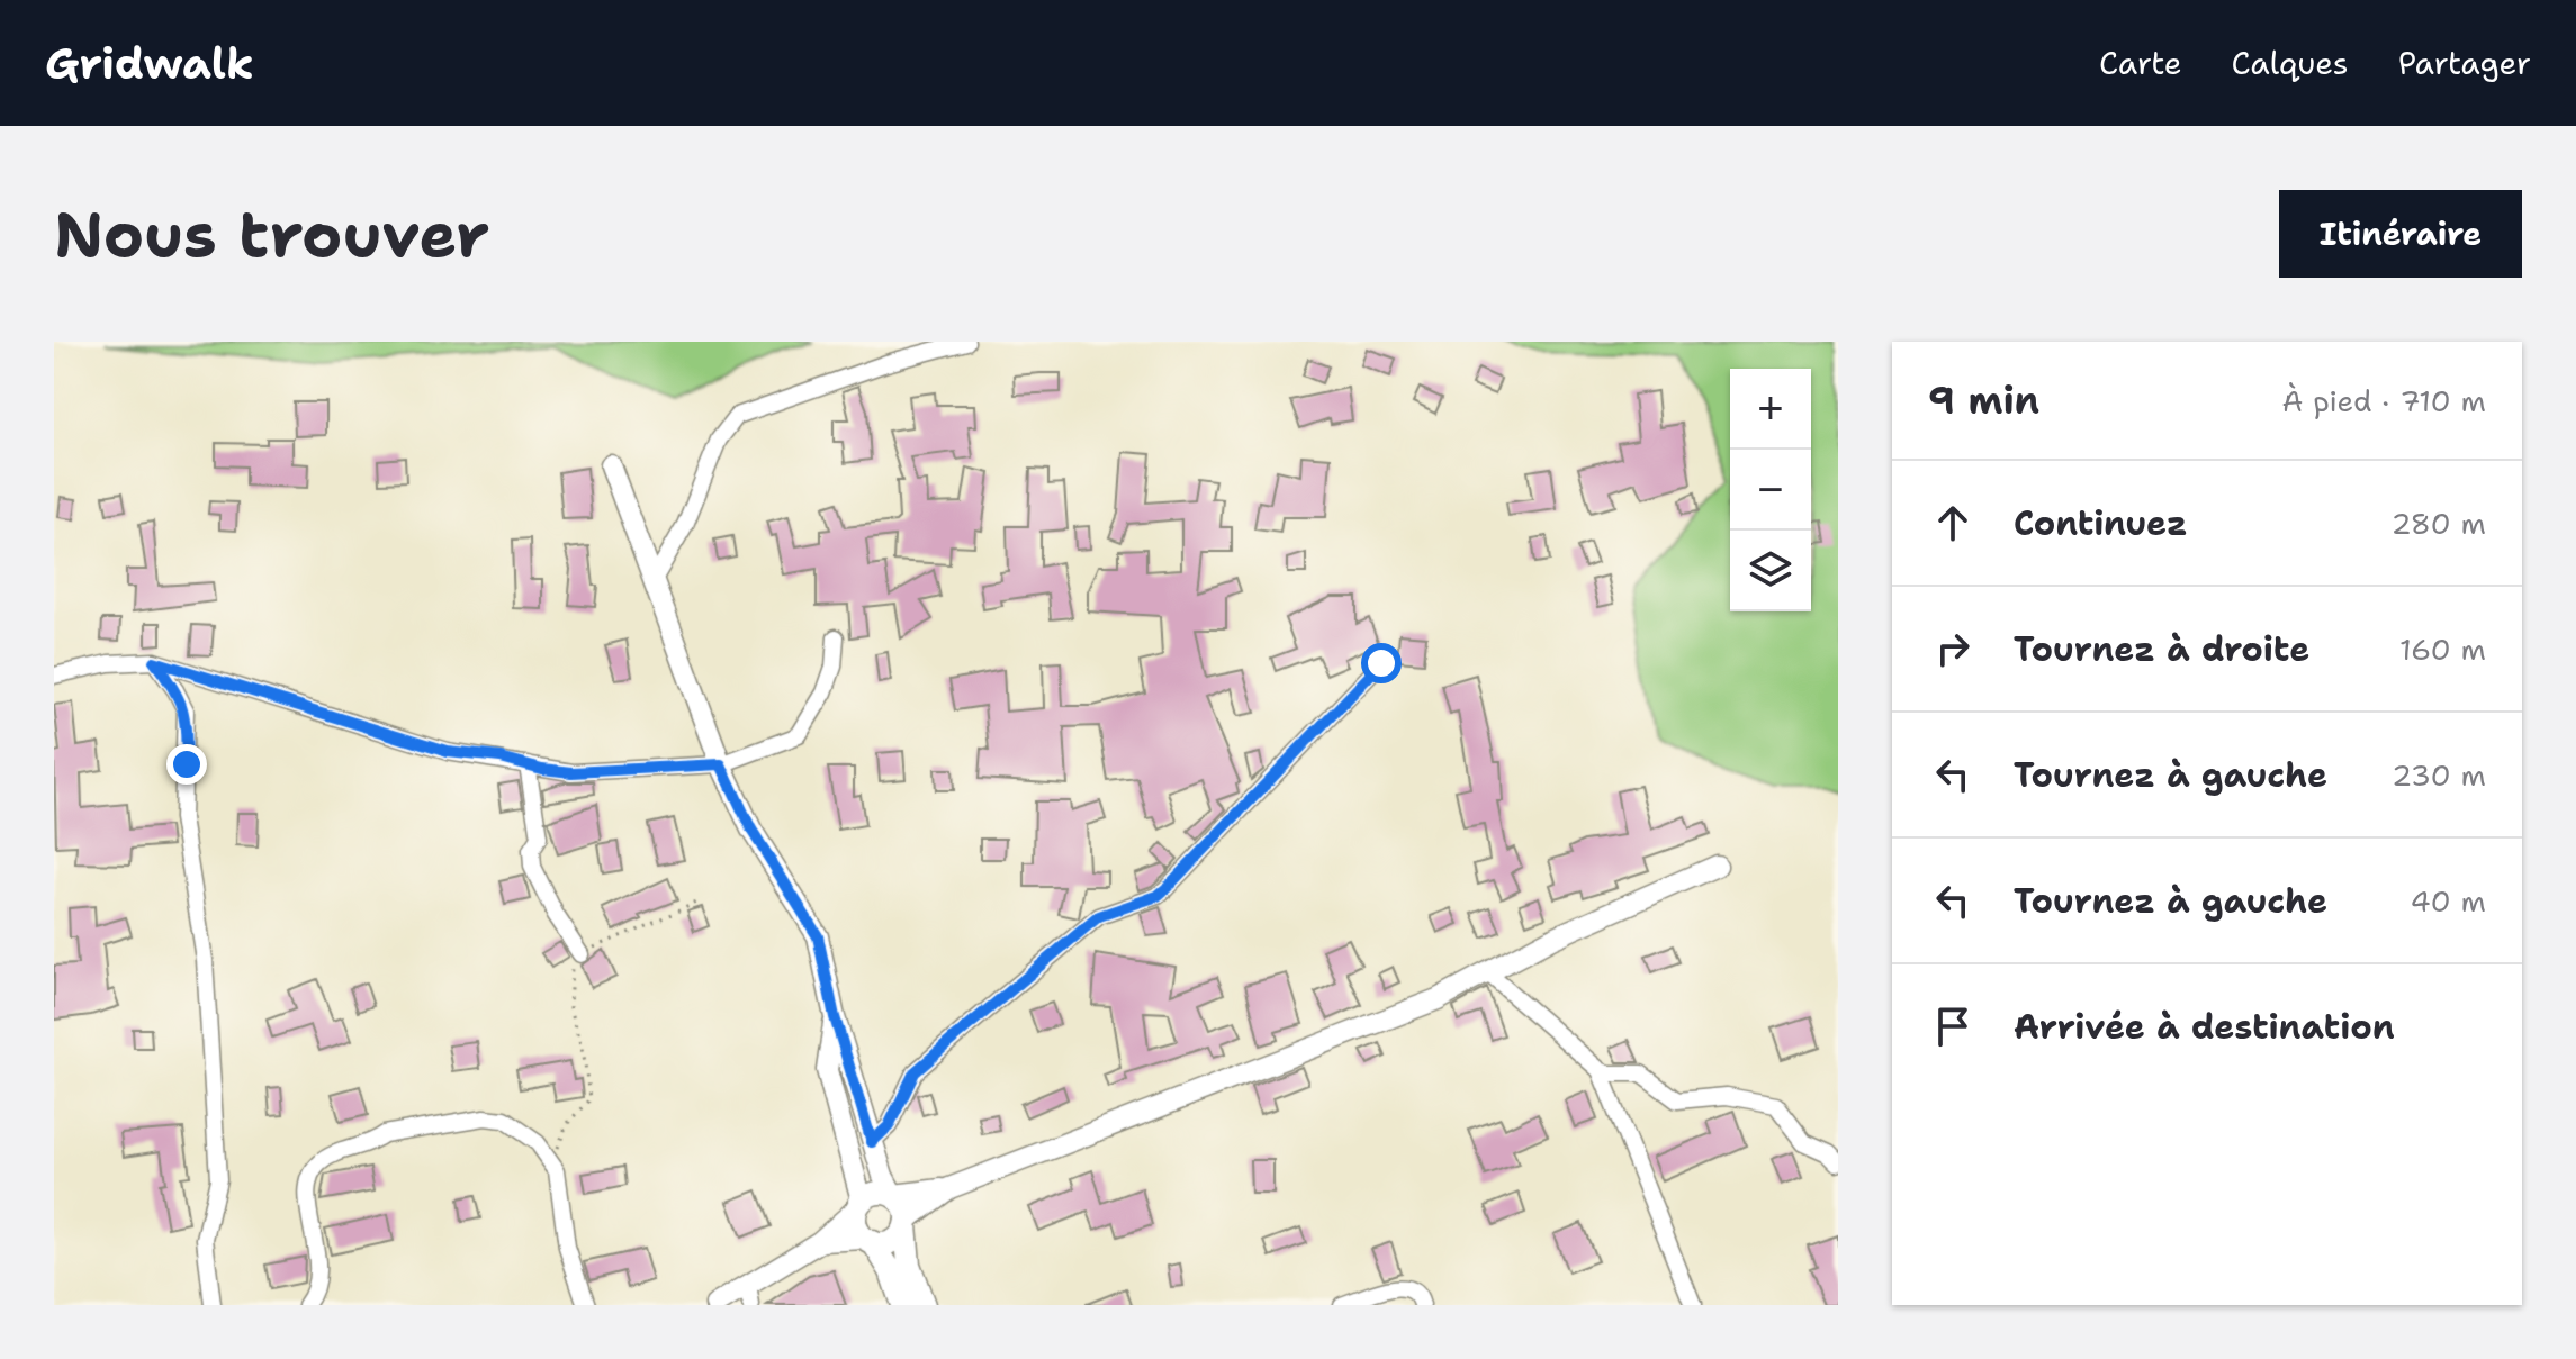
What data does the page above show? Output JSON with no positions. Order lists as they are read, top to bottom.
{
  "page": {
    "header": "Gridwalk",
    "nav": ["Carte", "Calques", "Partager"],
    "buttons": "Itinéraire",
    "title": "Nous trouver",
    "heading": ["9 min", "À pied · 710 m"],
    "map_buttons": ["+", "−"],
    "list": [
      ["Continuez", "280 m"],
      ["Tournez à droite", "160 m"],
      ["Tournez à gauche", "230 m"],
      ["Tournez à gauche", "40 m"],
      "Arrivée à destination"
    ]
  }
}
